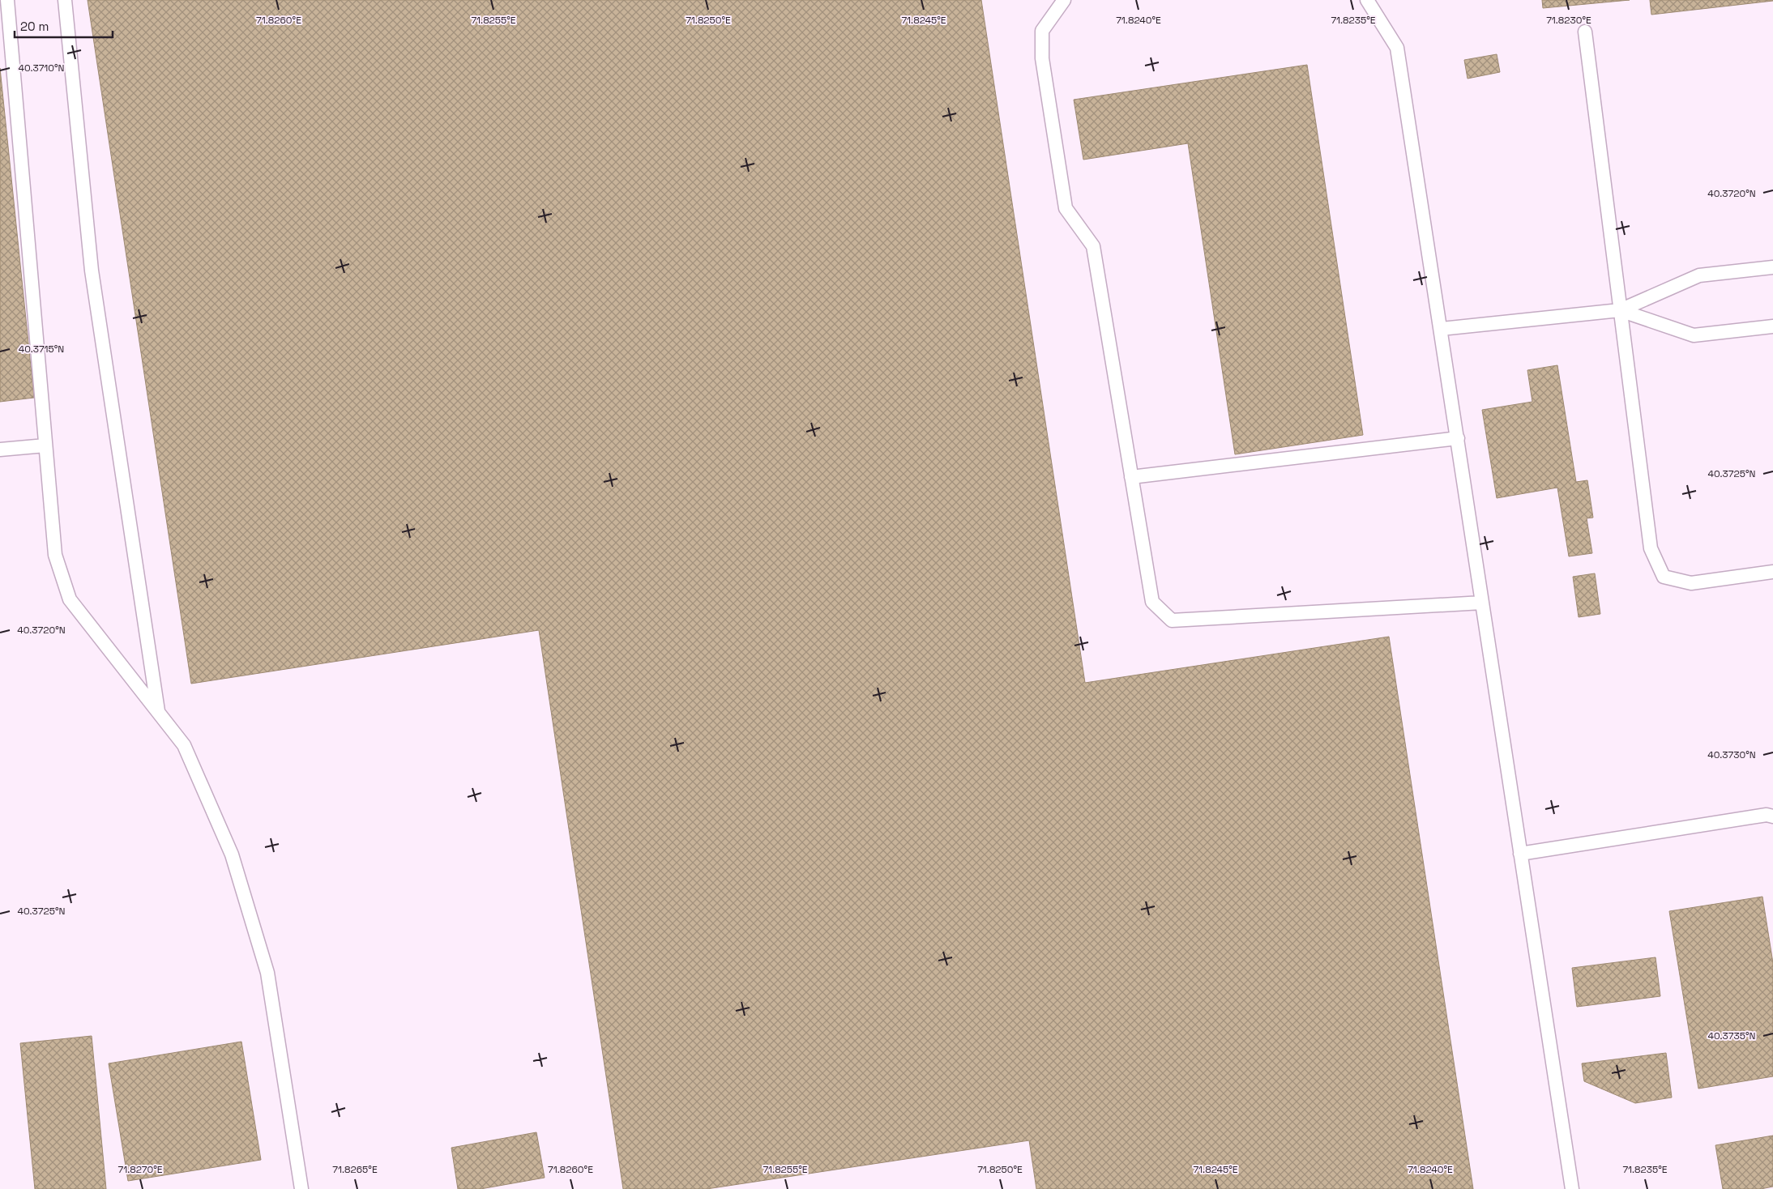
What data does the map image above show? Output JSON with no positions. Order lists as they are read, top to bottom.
{
  "scale_bar": "20 m",
  "coordinates": [
    "71.8260°E",
    "71.8255°E",
    "71.8250°E",
    "71.8245°E",
    "71.8240°E",
    "71.8235°E",
    "71.8230°E",
    "40.3710°N",
    "40.3720°N",
    "40.3715°N",
    "40.3725°N",
    "40.3730°N",
    "40.3735°N",
    "71.8270°E",
    "71.8265°E"
  ]
}
